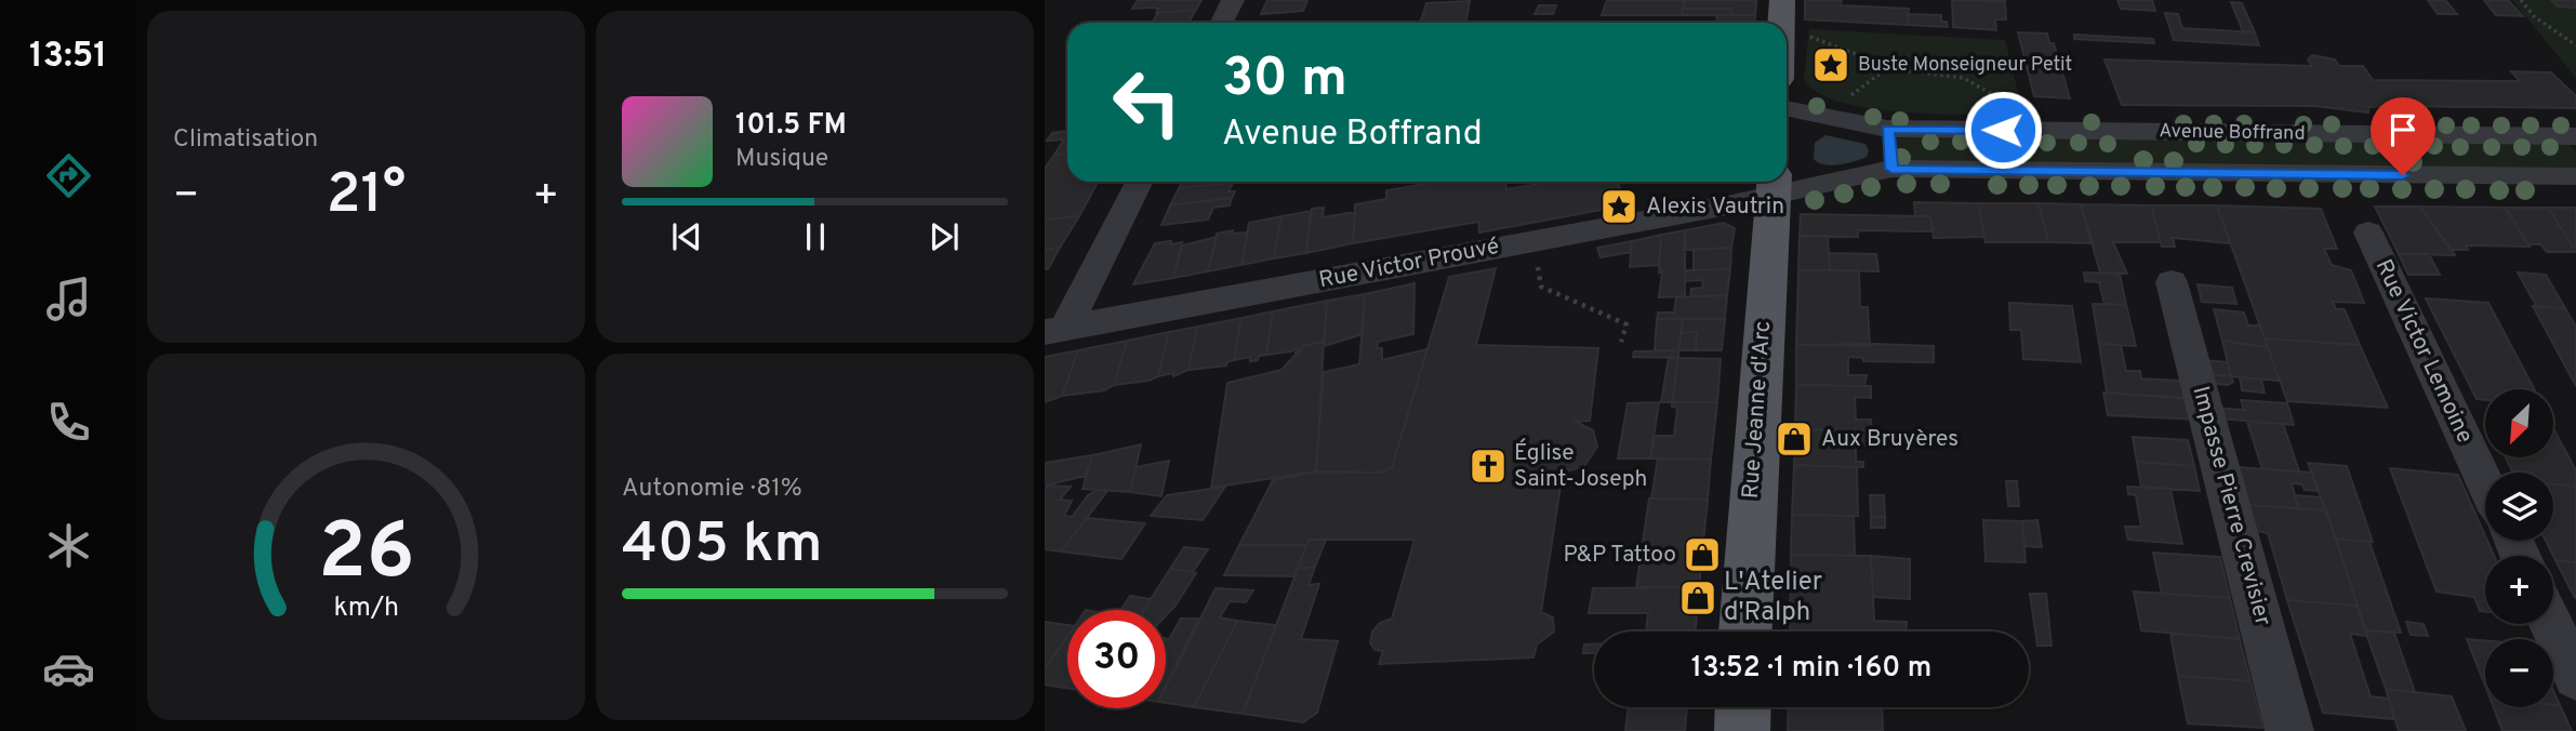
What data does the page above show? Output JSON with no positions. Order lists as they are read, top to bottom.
{
  "streets": {
    "main road": ["Rue Jeanne d'Arc"],
    "street": [
      "Avenue Boffrand",
      "Rue Victor Prouvé",
      "Rue Victor Lemoine",
      "Impasse Pierre Crevisier"
    ]
  },
  "crossings": [
    ["Avenue Boffrand", "Rue Victor Prouvé"],
    ["Avenue Boffrand", "Rue Jeanne d'Arc"],
    ["Rue Victor Prouvé", "Rue Jeanne d'Arc"]
  ],
  "places": {
    "place": ["Buste Monseigneur Petit", "Alexis Vautrin"],
    "shop": ["Aux Bruyères", "P&P Tattoo", "L'Atelier d'Ralph"],
    "church": ["Église Saint-Joseph"]
  },
  "north": "bottom left",
  "page": {
    "tabs": "13:51",
    "tile": [
      "Climatisation",
      ["Autonomie · 81%", "405 km"]
    ],
    "turn": ["30 m", "Avenue Boffrand"],
    "song": ["101.5 FM", "Musique"],
    "heat": ["−", "21°", "+"],
    "map_buttons": ["+", "−"],
    "limit": "30",
    "trip": "13:52 · 1 min · 160 m",
    "gauge": ["26", "km/h"]
  }
}
